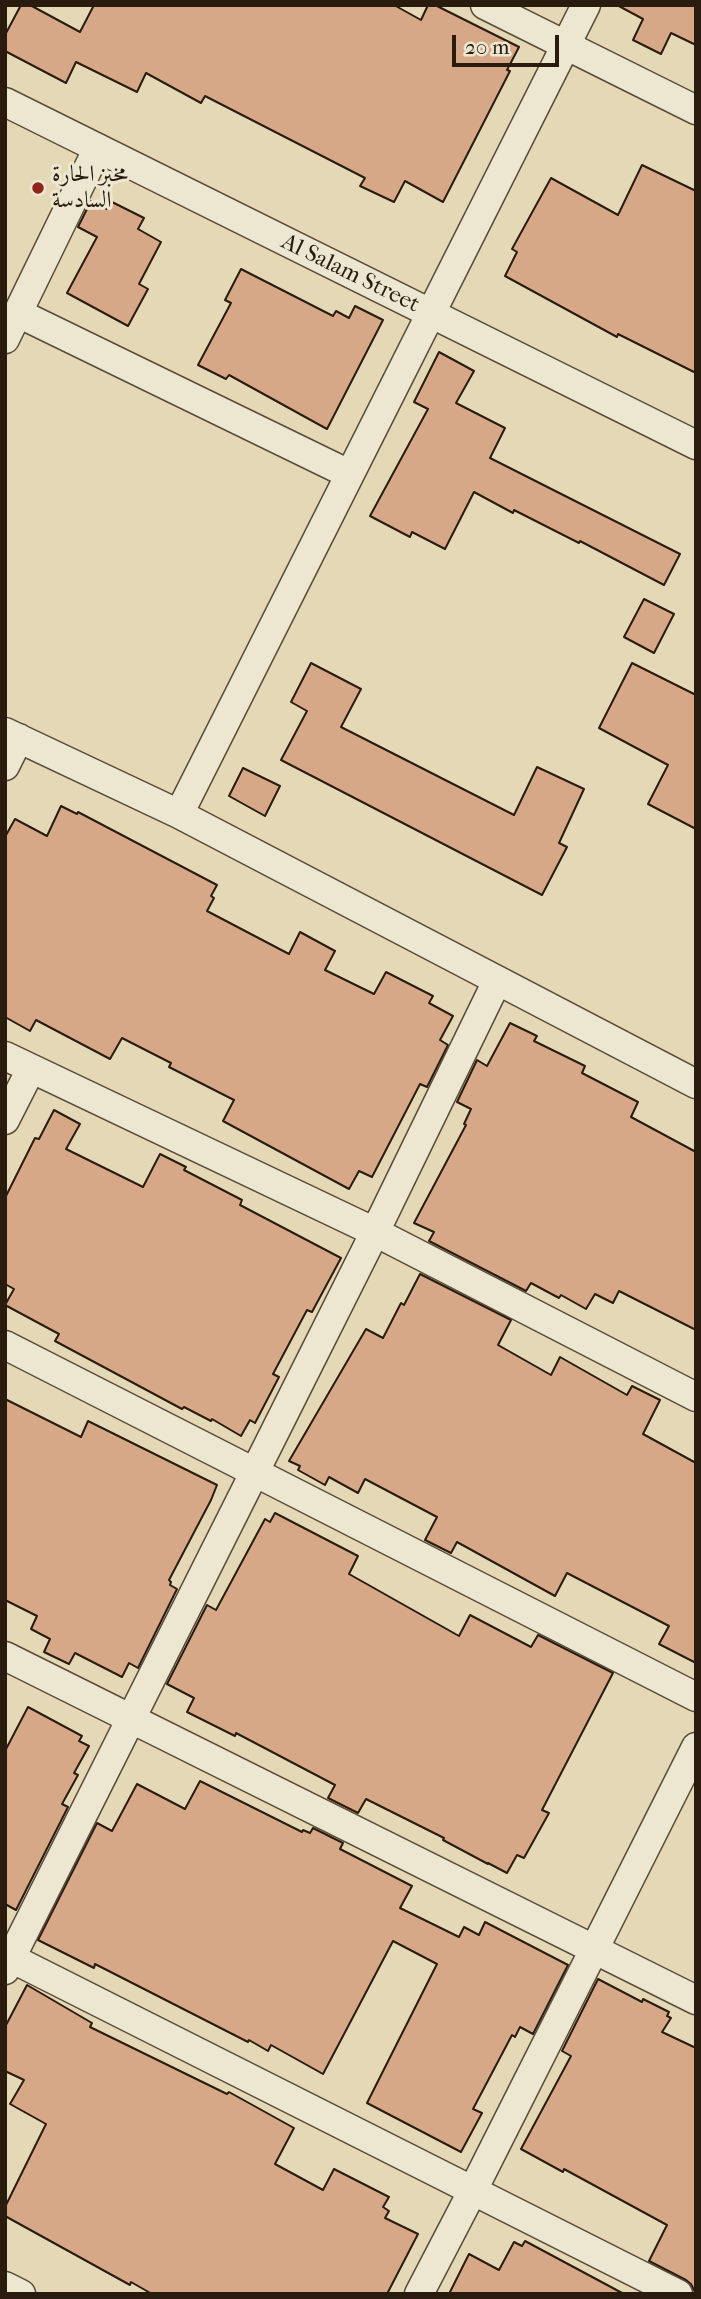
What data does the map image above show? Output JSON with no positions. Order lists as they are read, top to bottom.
{
  "streets": {
    "street": ["Al Salam Street"]
  },
  "places": ["مخبز الحارة السادسة"],
  "scale_bar": "20 m"
}
